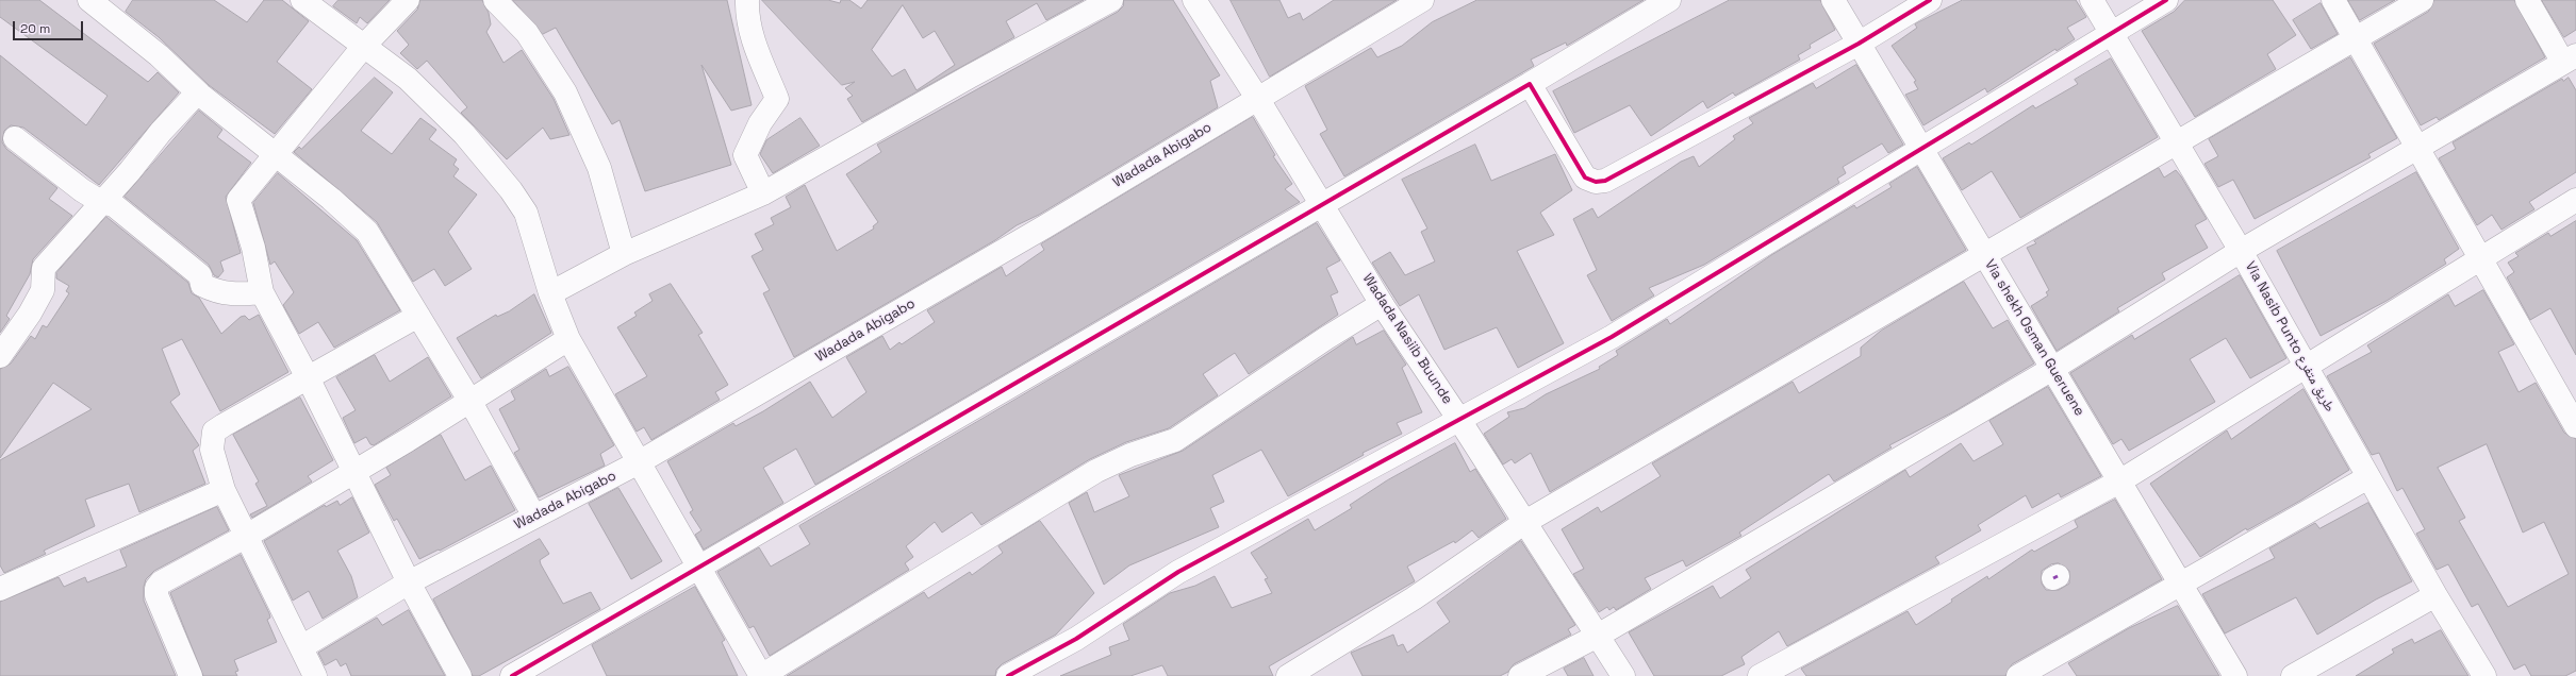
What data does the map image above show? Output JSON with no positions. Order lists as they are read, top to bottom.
{
  "streets": {
    "street": [
      "Wadada Abigabo",
      "Via Nasib Punto طريق متفرع",
      "Via shekh Osman Gueruene",
      "Wadada Nasiib Buunde"
    ]
  },
  "crossings": [
    ["Wadada Abigabo", "Wadada Nasiib Buunde"]
  ],
  "scale_bar": "20 m"
}
